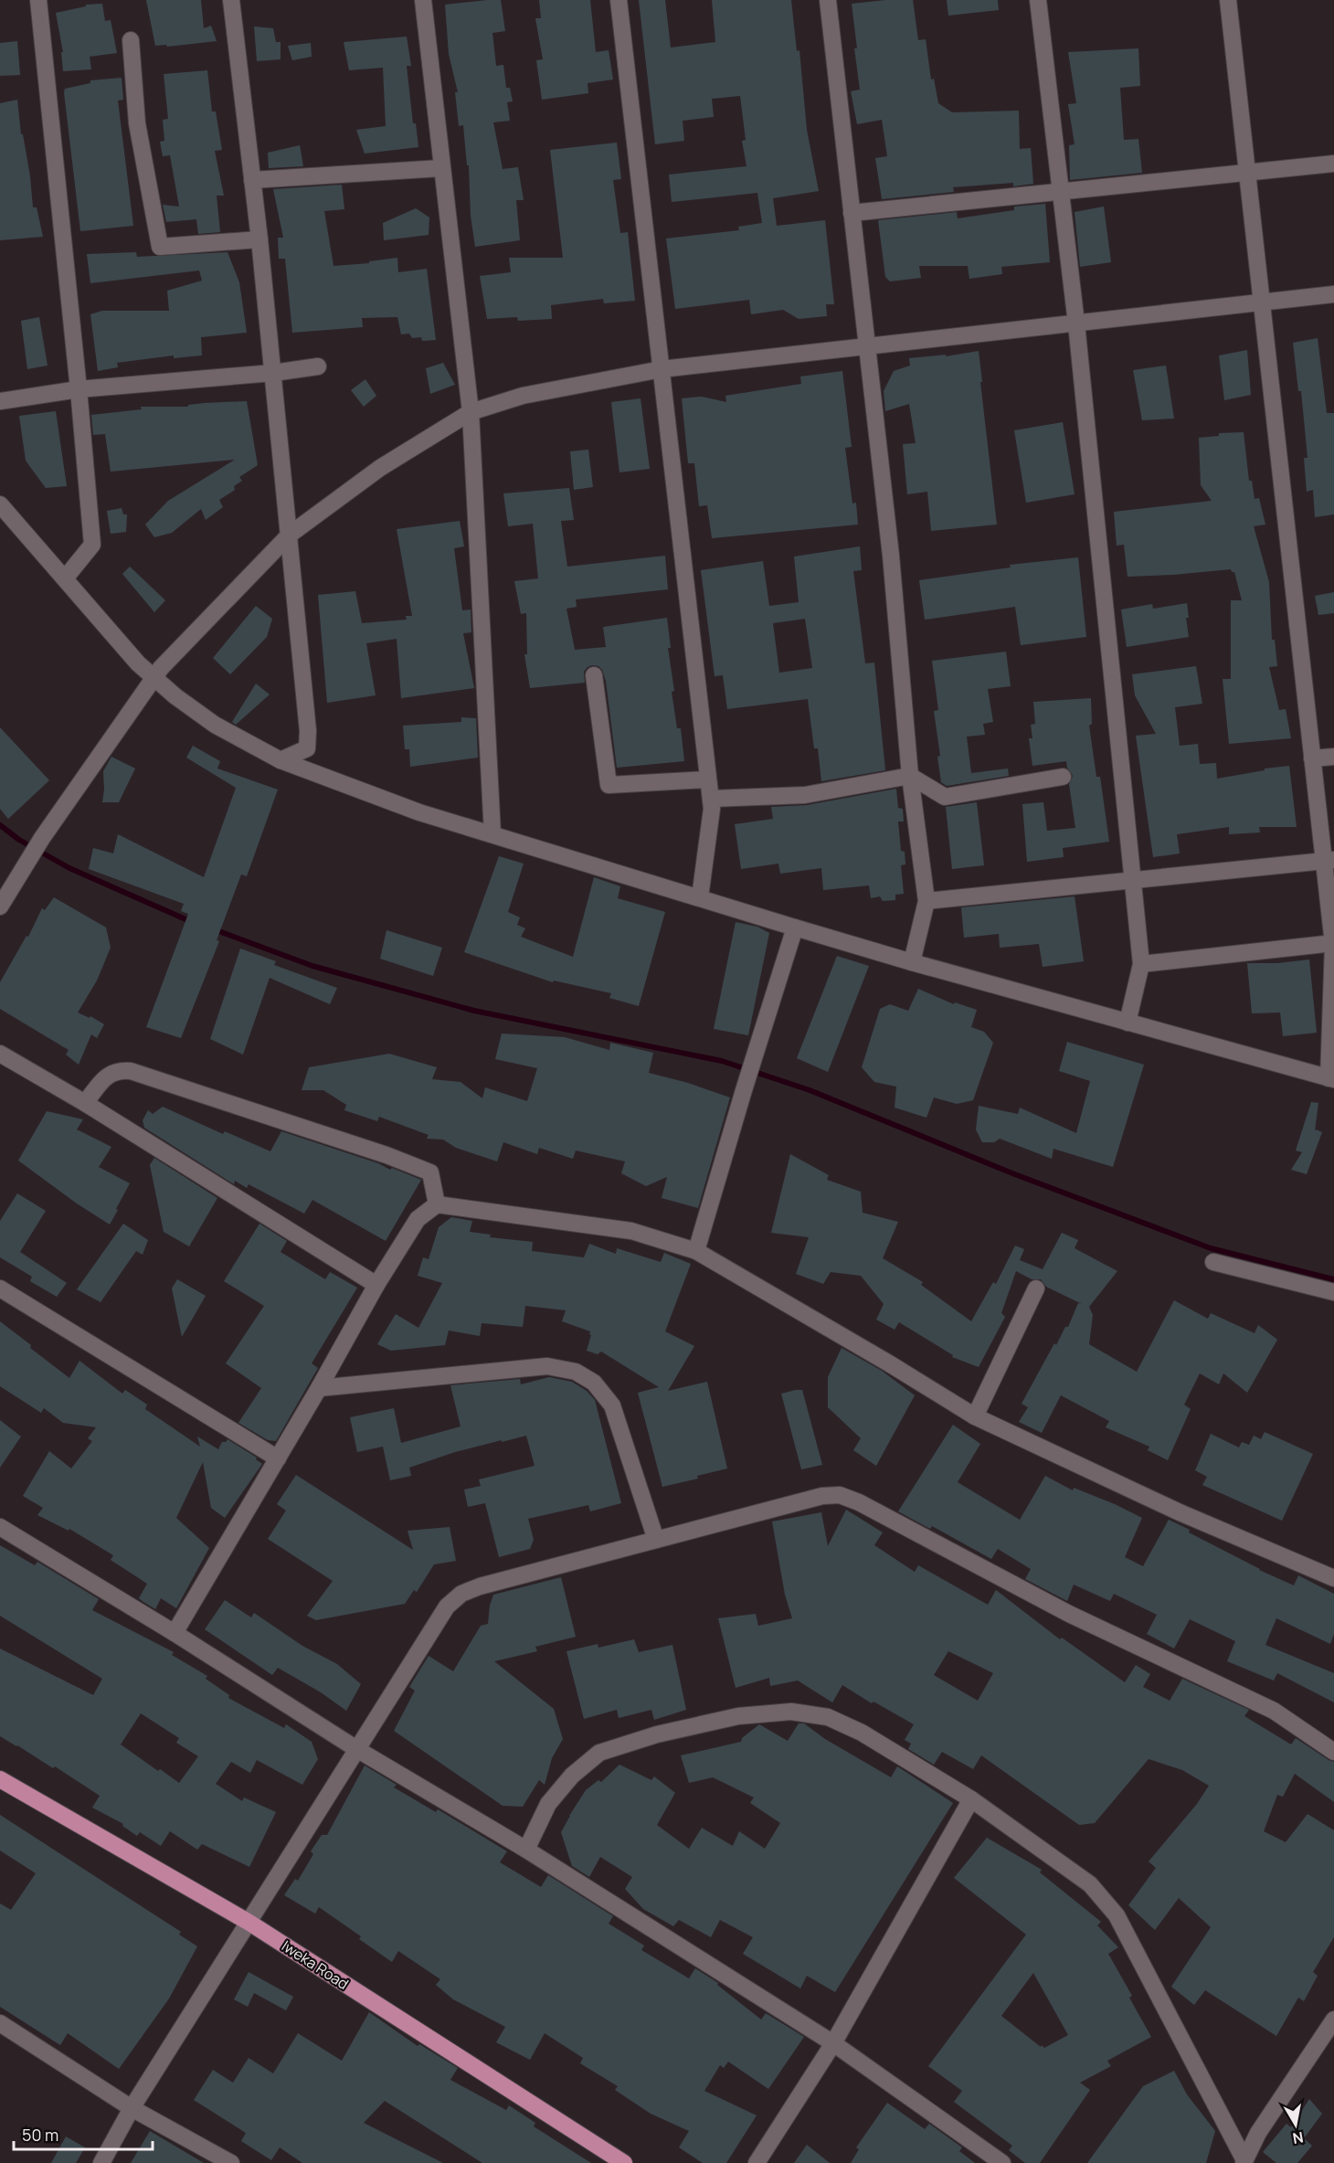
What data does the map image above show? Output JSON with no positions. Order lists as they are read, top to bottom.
{
  "streets": {
    "main road": ["Iweka Road"]
  },
  "scale_bar": "50 m",
  "north": "bottom"
}
